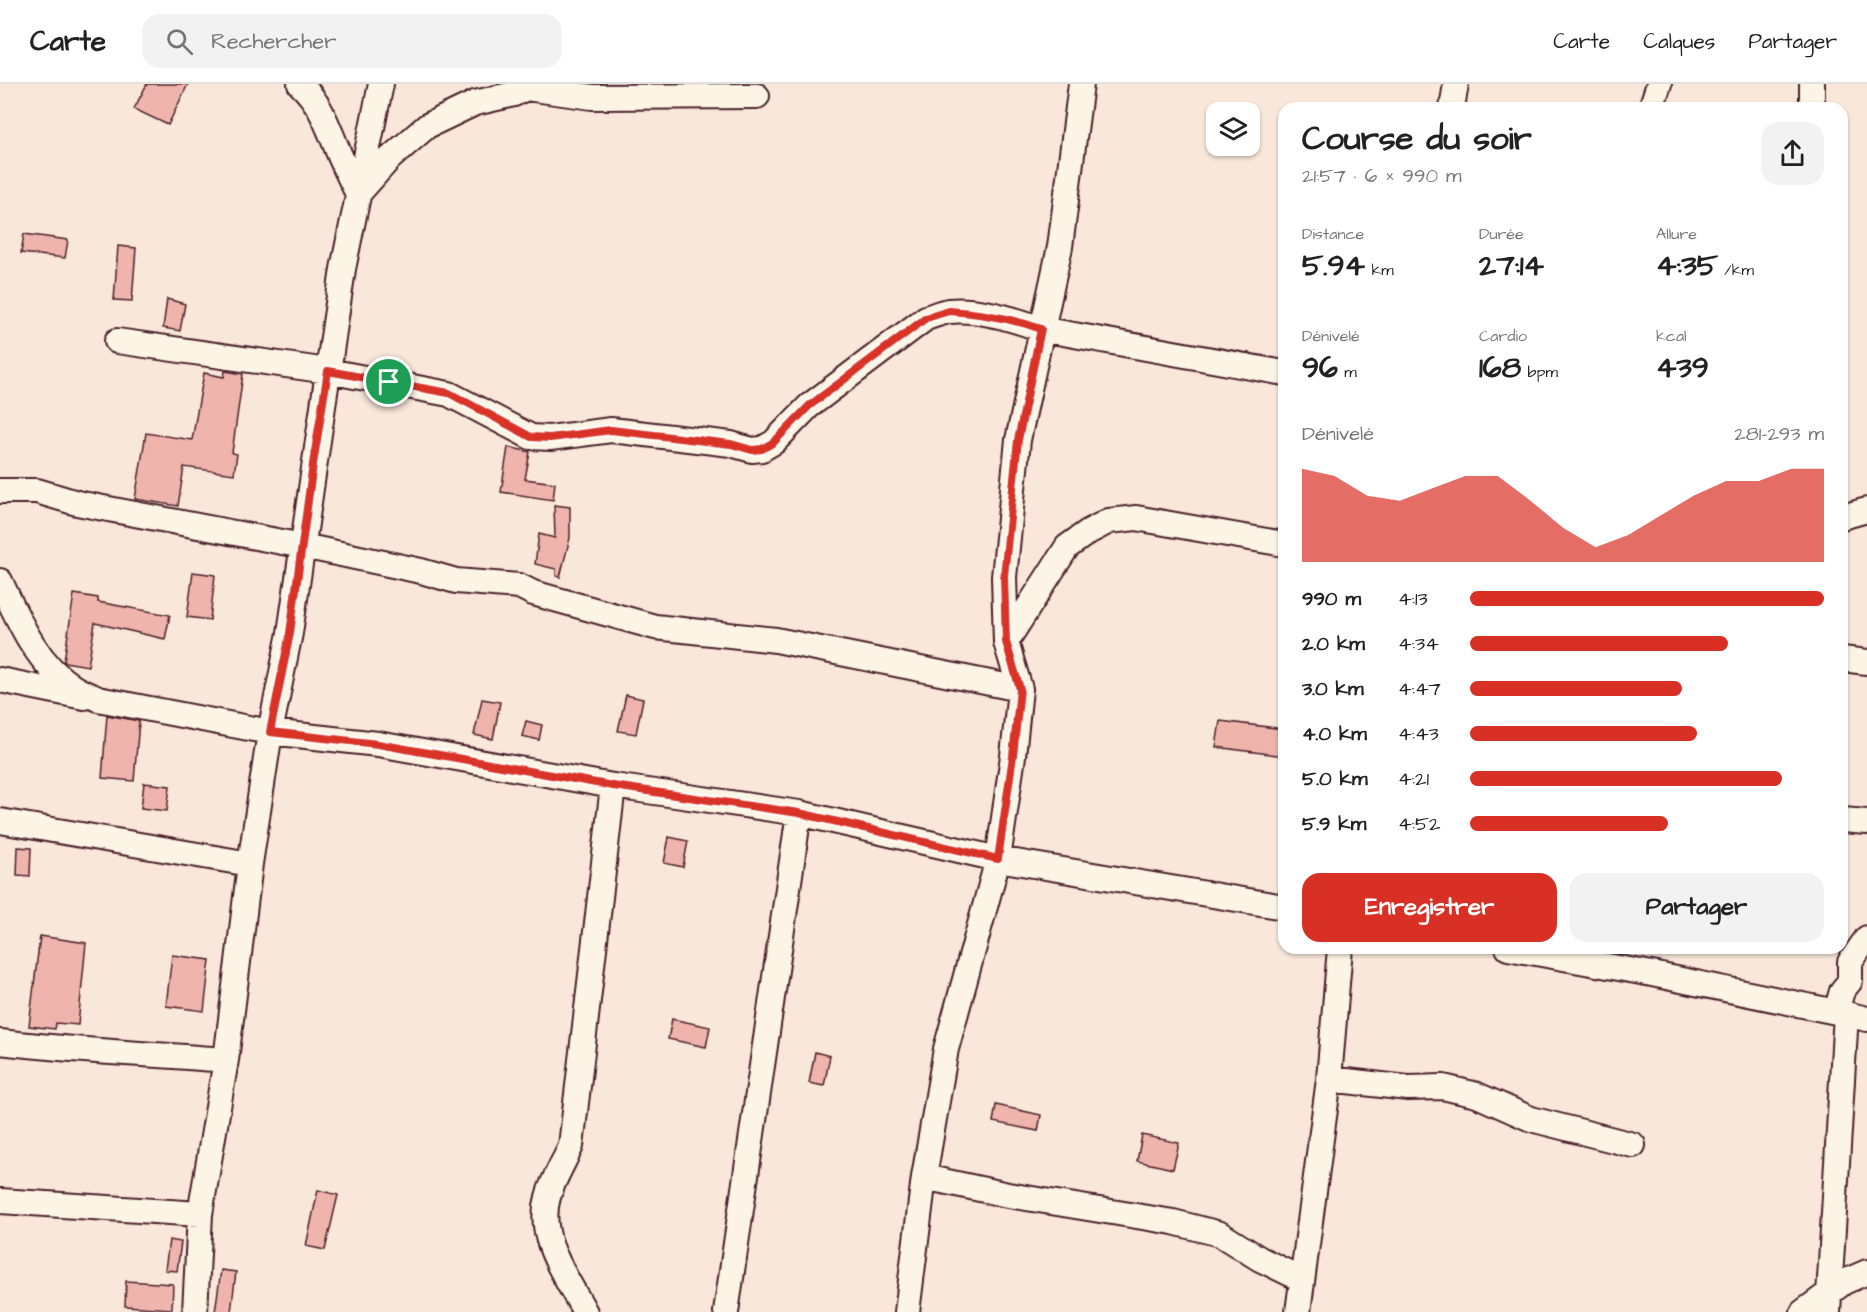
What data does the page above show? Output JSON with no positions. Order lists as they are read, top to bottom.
{
  "page": {
    "header": "Carte",
    "search": "Rechercher",
    "nav": ["Carte", "Calques", "Partager"],
    "heading": ["Course du soir", "21:57 · 6 × 990 m"],
    "stats": [
      ["Distance", "5.94 km"],
      ["Durée", "27:14"],
      ["Allure", "4:35 /km"],
      ["Dénivelé", "96 m"],
      ["Cardio", "168 bpm"],
      ["kcal", "439"]
    ],
    "chart": ["Dénivelé", "281–293 m"],
    "list": [
      {
        "name": "990 m",
        "note": "4:13"
      },
      {
        "name": "2.0 km",
        "note": "4:34"
      },
      {
        "name": "3.0 km",
        "note": "4:47"
      },
      {
        "name": "4.0 km",
        "note": "4:43"
      },
      {
        "name": "5.0 km",
        "note": "4:21"
      },
      {
        "name": "5.9 km",
        "note": "4:52"
      }
    ],
    "buttons": ["Enregistrer", "Partager"]
  }
}
